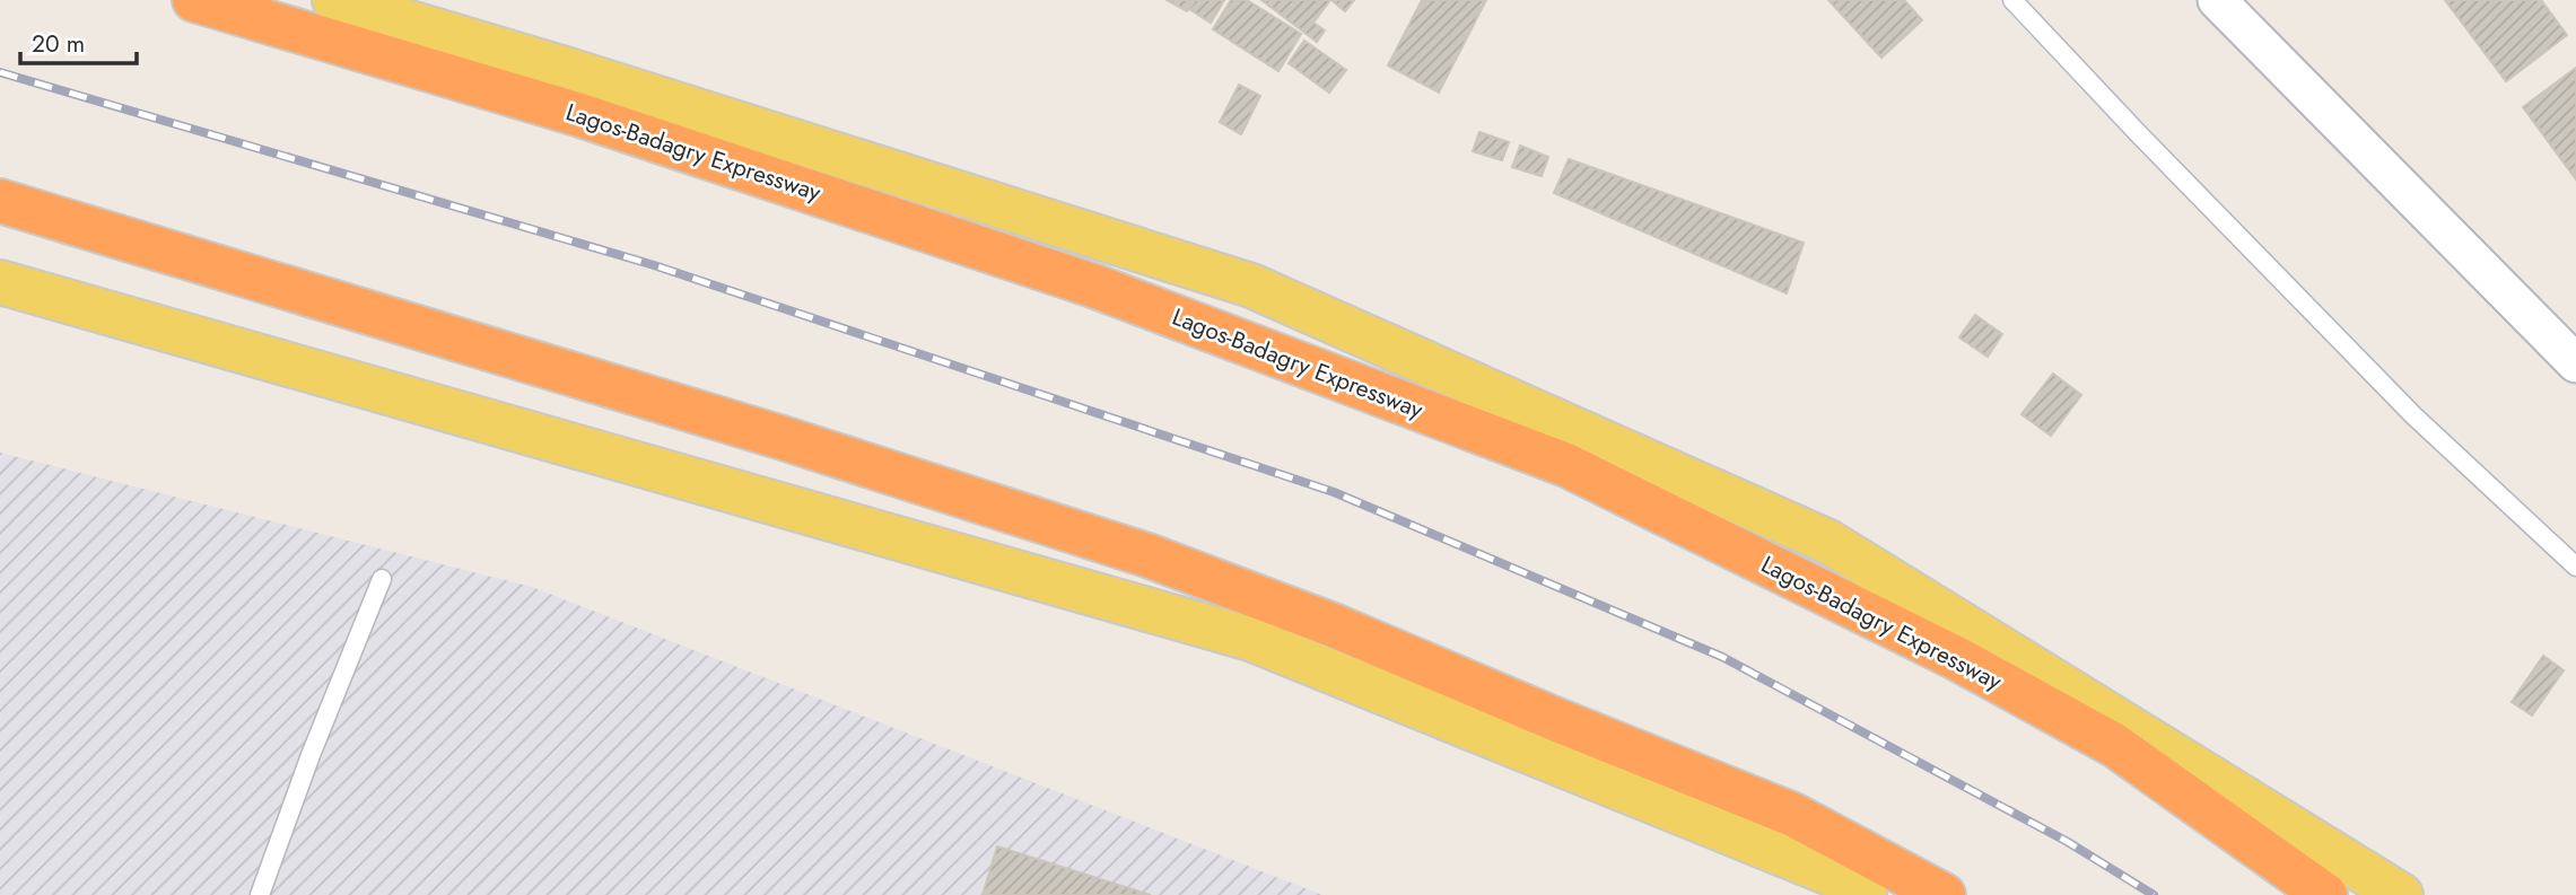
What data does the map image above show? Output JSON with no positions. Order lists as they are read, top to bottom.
{
  "streets": {
    "highway": ["Lagos-Badagry Expressway"]
  },
  "scale_bar": "20 m"
}
